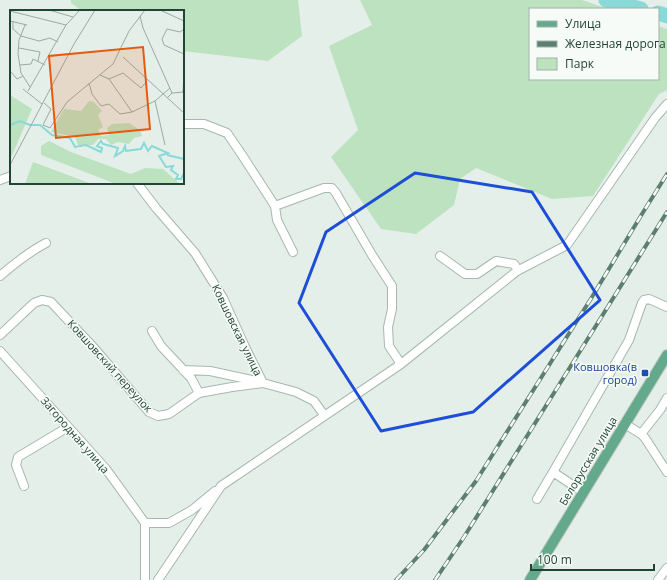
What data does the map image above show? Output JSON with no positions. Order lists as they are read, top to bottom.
{
  "streets": {
    "main road": ["Белорусская улица"],
    "street": ["Ковшовская улица", "Ковшовский переулок", "Загородная улица"]
  },
  "crossings": [
    ["Ковшовская улица", "Ковшовский переулок"]
  ],
  "places": {
    "transit": ["Ковшовка(в город)"]
  },
  "legend": ["Улица", "Железная дорога", "Парк"],
  "scale_bar": "100 m"
}
